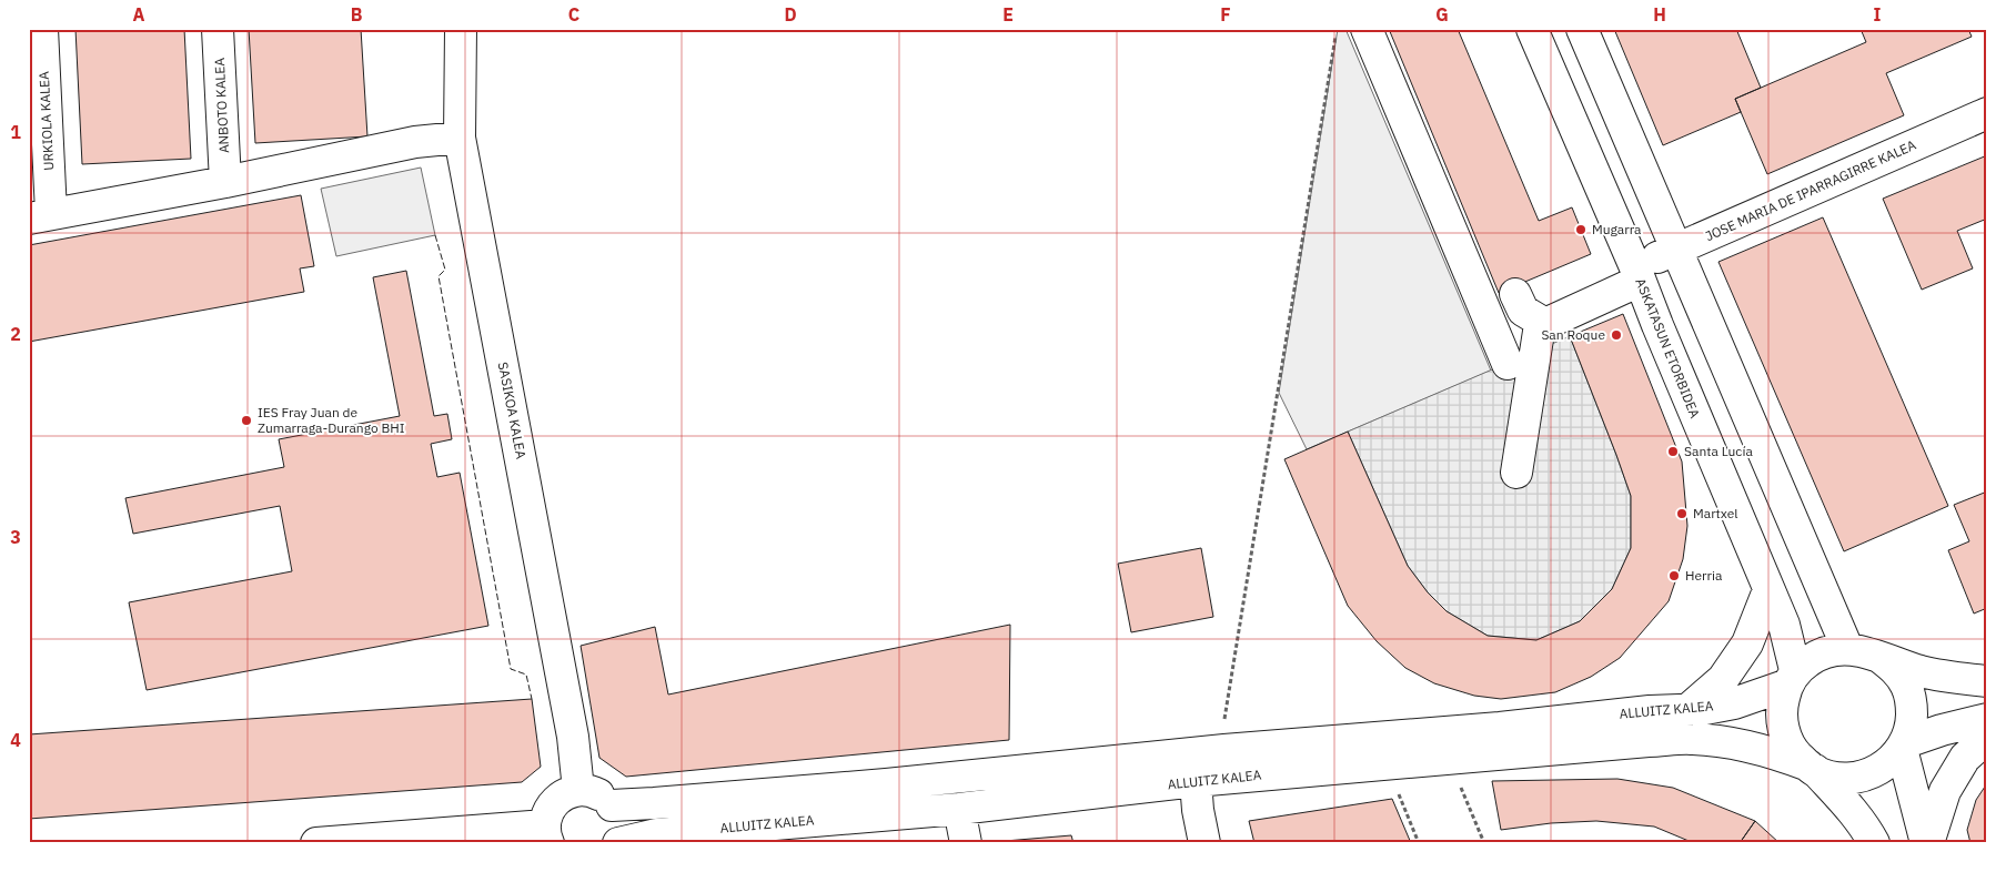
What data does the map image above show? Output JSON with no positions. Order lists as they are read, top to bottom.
{
  "streets": {
    "street": [
      "ANBOTO KALEA",
      "URKIOLA KALEA",
      "JOSE MARIA DE IPARRAGIRRE KALEA",
      "ASKATASUN ETORBIDEA",
      "SASIKOA KALEA",
      "ALLUITZ KALEA"
    ]
  },
  "crossings": [
    ["JOSE MARIA DE IPARRAGIRRE KALEA", "ASKATASUN ETORBIDEA"],
    ["ASKATASUN ETORBIDEA", "ALLUITZ KALEA"]
  ],
  "places": [
    "Mugarra",
    "San Roque",
    "IES Fray Juan de Zumarraga-Durango BHI",
    "Santa Lucía",
    "Martxel",
    "Herria"
  ],
  "grid": {
    "columns": [
      "A",
      "B",
      "C",
      "D",
      "E",
      "F",
      "G",
      "H",
      "I"
    ],
    "rows": [
      "1",
      "2",
      "3",
      "4"
    ]
  }
}
